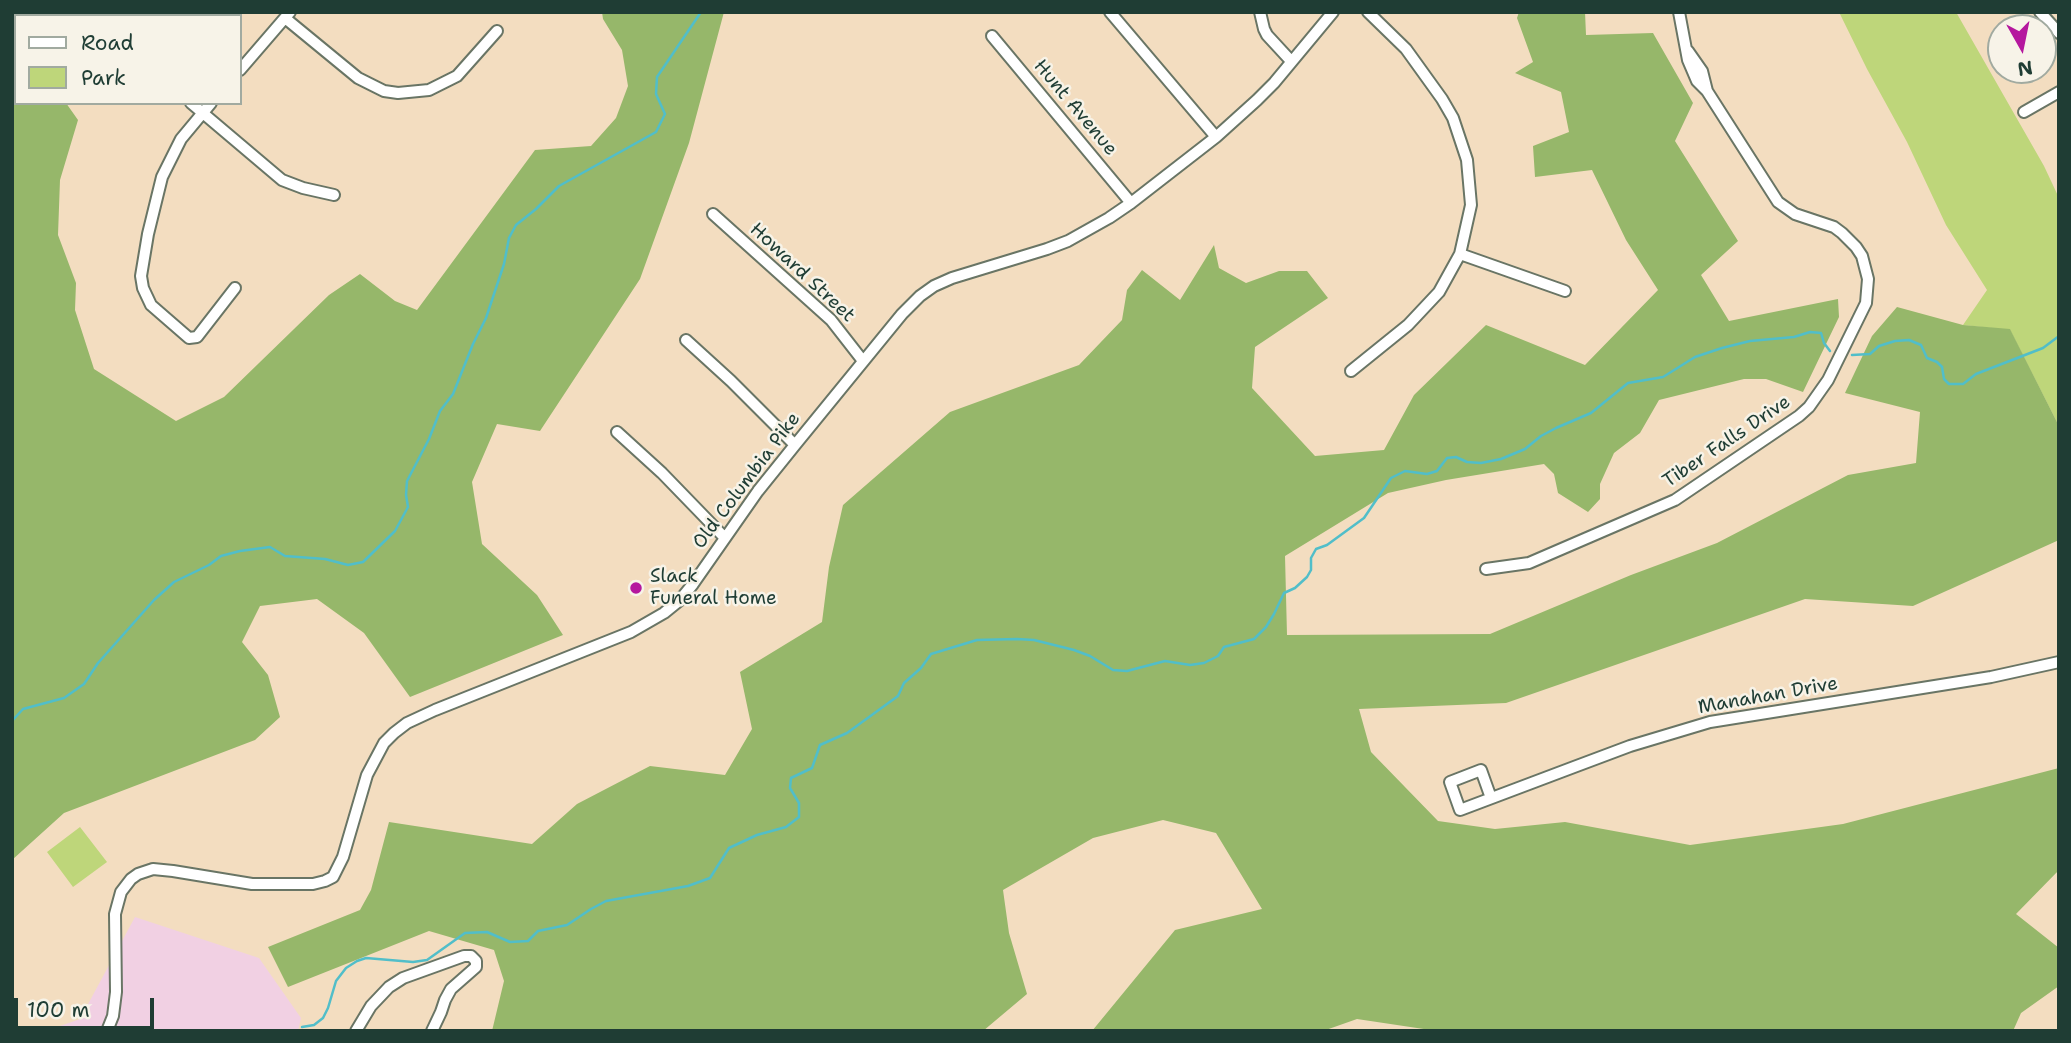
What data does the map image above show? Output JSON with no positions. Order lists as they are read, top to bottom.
{
  "streets": {
    "street": [
      "Hunt Avenue",
      "Howard Street",
      "Tiber Falls Drive",
      "Old Columbia Pike",
      "Manahan Drive"
    ]
  },
  "crossings": [
    ["Hunt Avenue", "Old Columbia Pike"],
    ["Howard Street", "Old Columbia Pike"]
  ],
  "places": ["Slack Funeral Home"],
  "legend": ["Road", "Park"],
  "scale_bar": "100 m",
  "north": "bottom"
}
